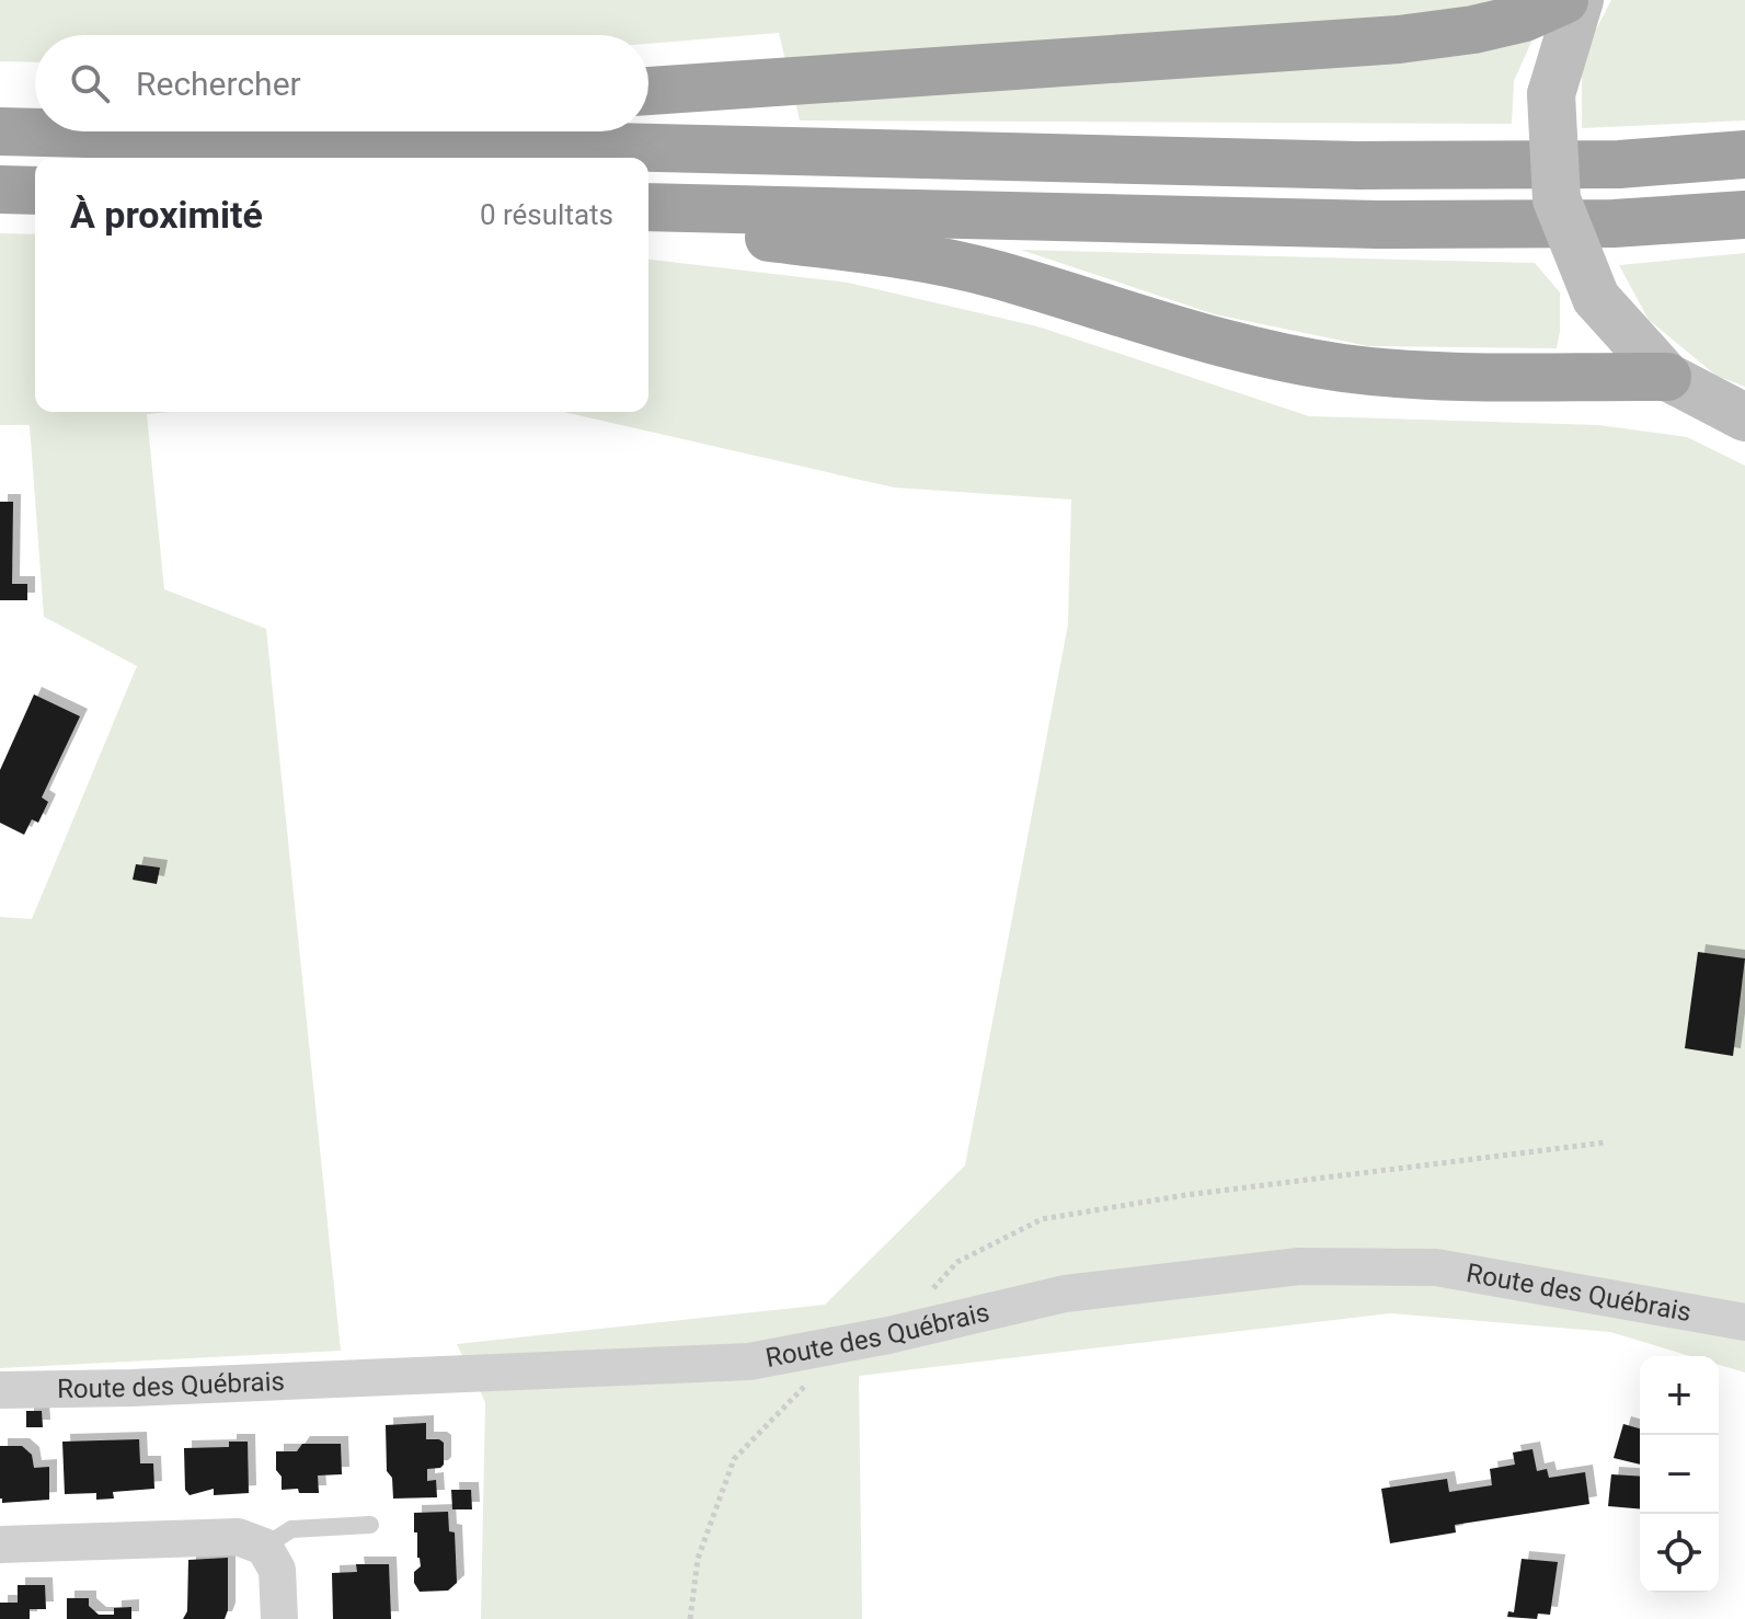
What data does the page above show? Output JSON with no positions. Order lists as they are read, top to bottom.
{
  "streets": {
    "street": ["Route des Québrais"]
  },
  "page": {
    "search": "Rechercher",
    "heading": ["À proximité", "0 résultats"],
    "map_buttons": ["+", "−"]
  }
}
